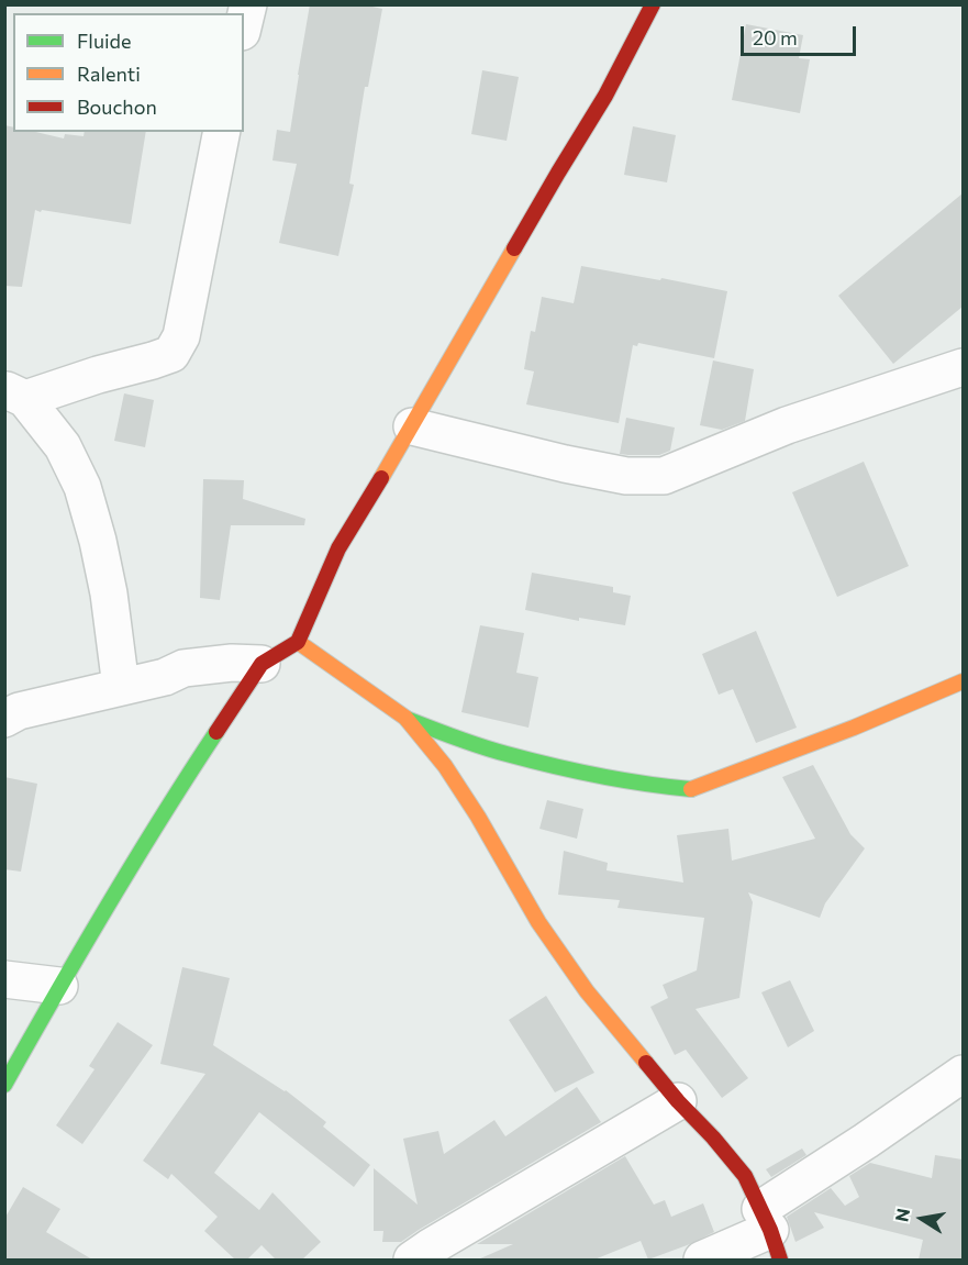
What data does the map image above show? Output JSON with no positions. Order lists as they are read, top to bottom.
{
  "legend": ["Fluide", "Ralenti", "Bouchon"],
  "scale_bar": "20 m",
  "north": "left"
}
